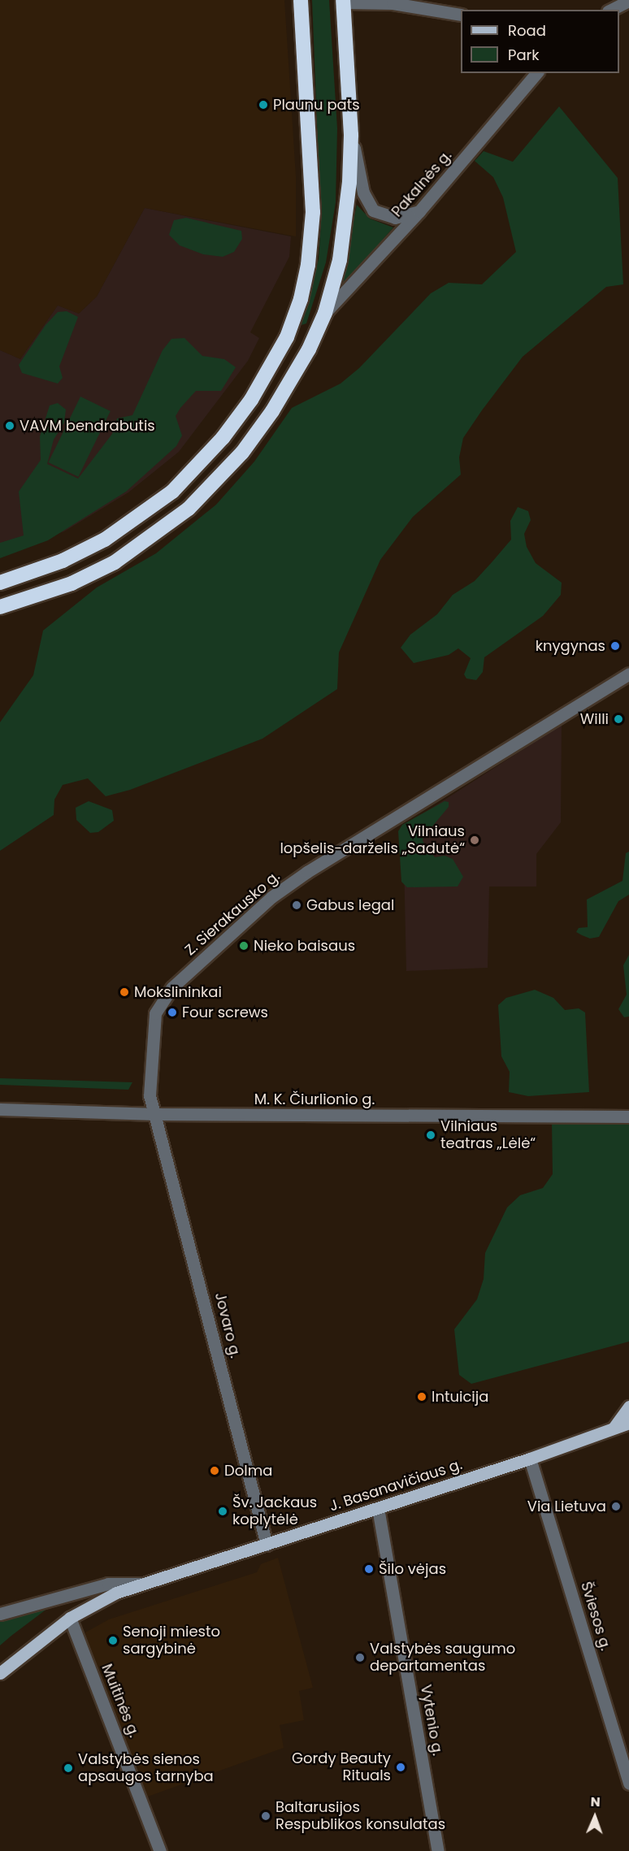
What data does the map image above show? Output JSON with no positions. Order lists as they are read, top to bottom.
{
  "streets": {
    "main road": ["J. Basanavičiaus g."],
    "street": [
      "Pakalnės g.",
      "Z. Sierakausko g.",
      "M. K. Čiurlionio g.",
      "Jovaro g.",
      "Šviesos g.",
      "Muitinės g.",
      "Vytenio g."
    ]
  },
  "crossings": [
    ["Z. Sierakausko g.", "M. K. Čiurlionio g."],
    ["Z. Sierakausko g.", "Jovaro g."],
    ["M. K. Čiurlionio g.", "Jovaro g."],
    ["Jovaro g.", "J. Basanavičiaus g."],
    ["J. Basanavičiaus g.", "Šviesos g."],
    ["J. Basanavičiaus g.", "Muitinės g."],
    ["J. Basanavičiaus g.", "Vytenio g."]
  ],
  "places": [
    "Plaunu pats",
    "VAVM bendrabutis",
    "knygynas",
    "Willi",
    "Vilniaus lopšelis-darželis „Sadutė“",
    "Gabus legal",
    "Nieko baisaus",
    "Mokslininkai",
    "Four screws",
    "Vilniaus teatras „Lėlė“",
    "Intuicija",
    "Dolma",
    "Via Lietuva",
    "Šv. Jackaus koplytėlė",
    "Šilo vėjas",
    "Senoji miesto sargybinė",
    "Valstybės saugumo departamentas",
    "Gordy Beauty Rituals",
    "Valstybės sienos apsaugos tarnyba",
    "Baltarusijos Respublikos konsulatas"
  ],
  "legend": ["Road", "Park"],
  "north": "top"
}
